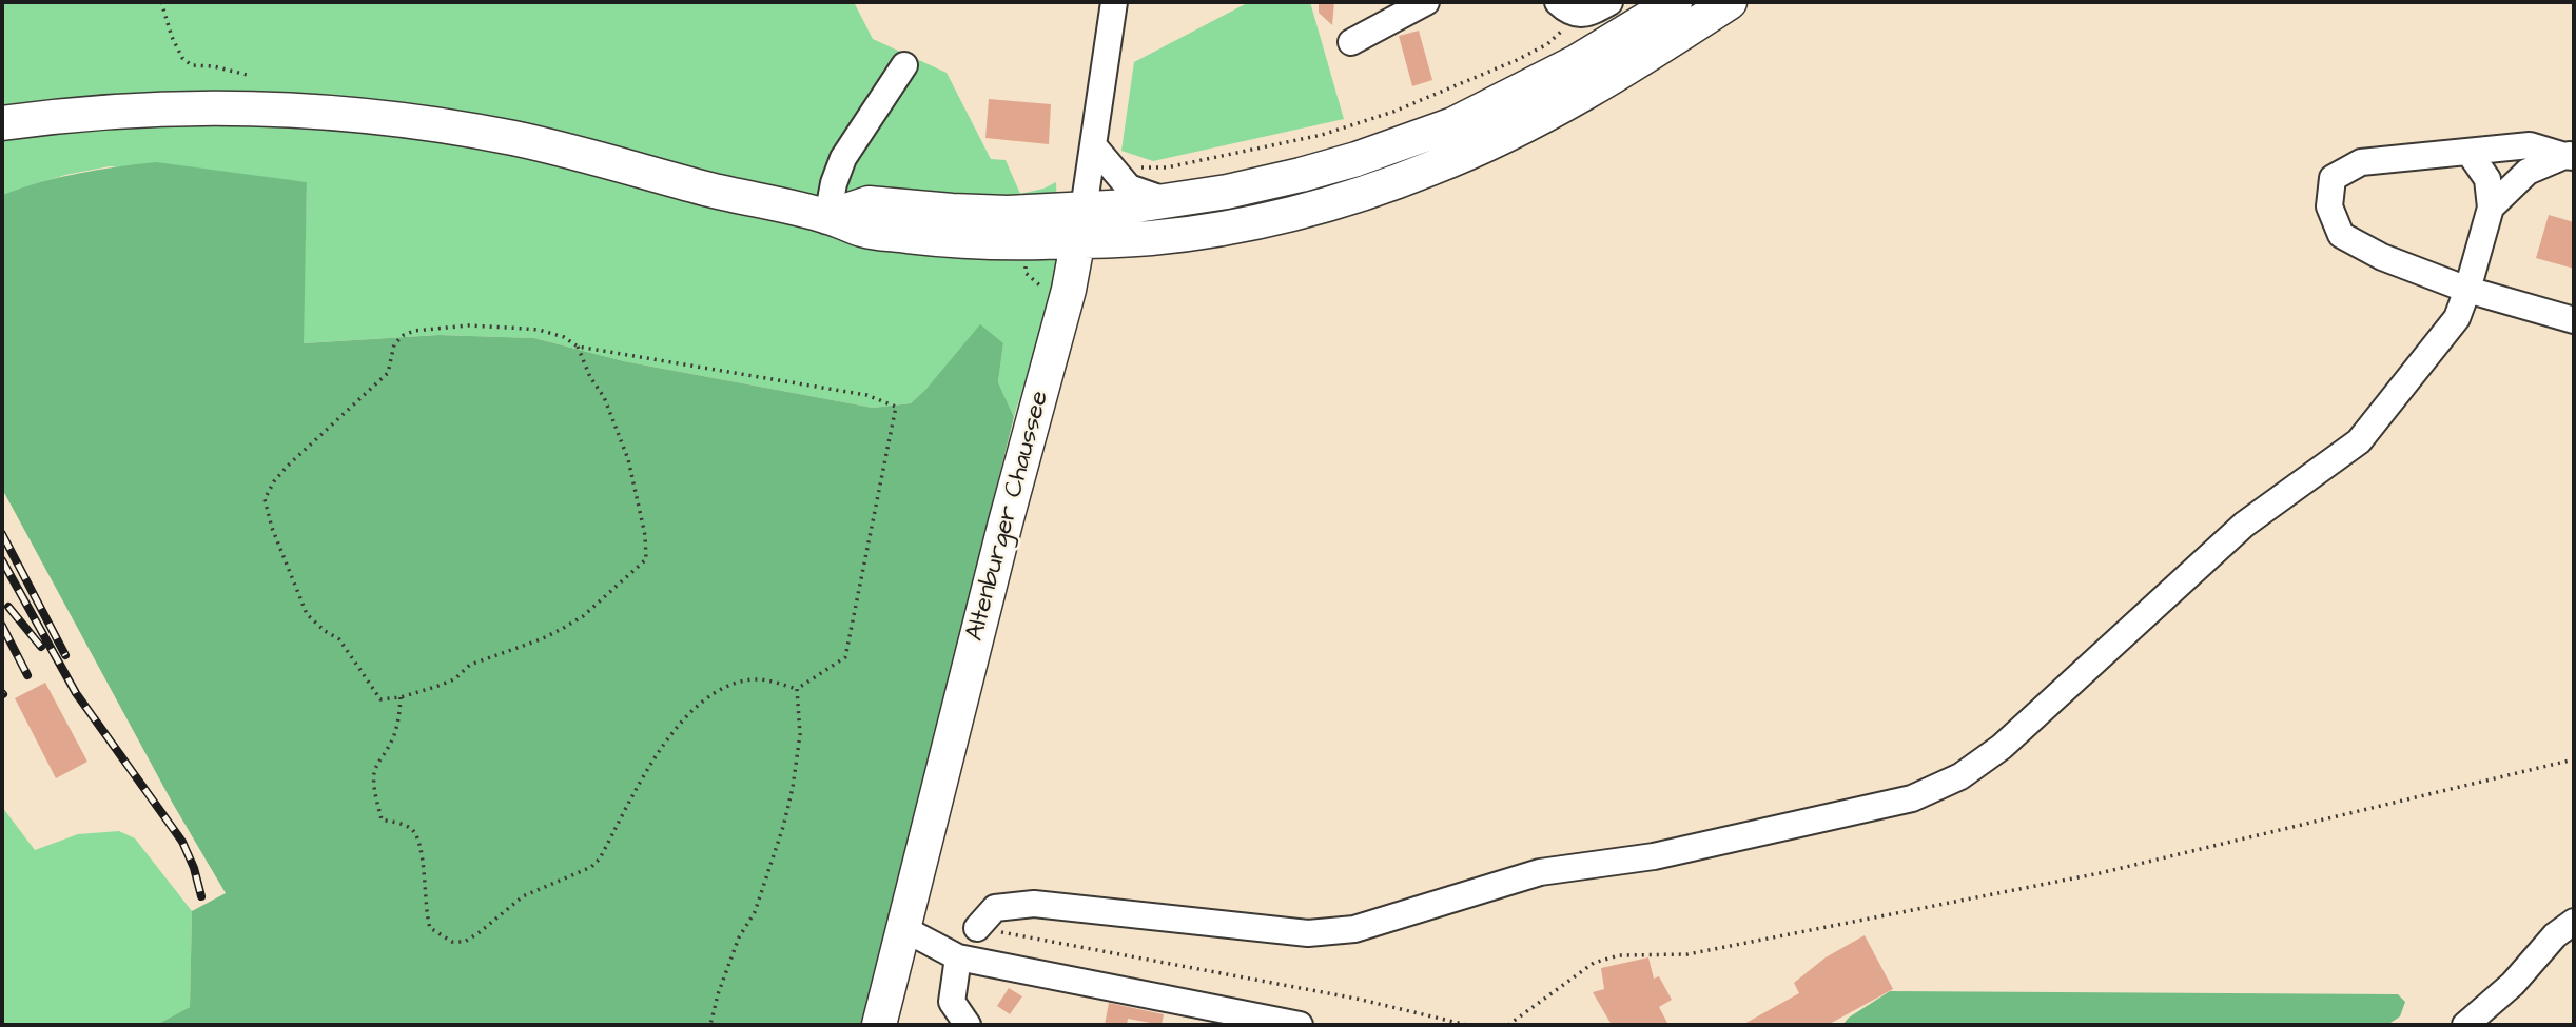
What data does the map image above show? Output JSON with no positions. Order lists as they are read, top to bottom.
{
  "streets": {
    "main road": ["Altenburger Chaussee"]
  }
}
